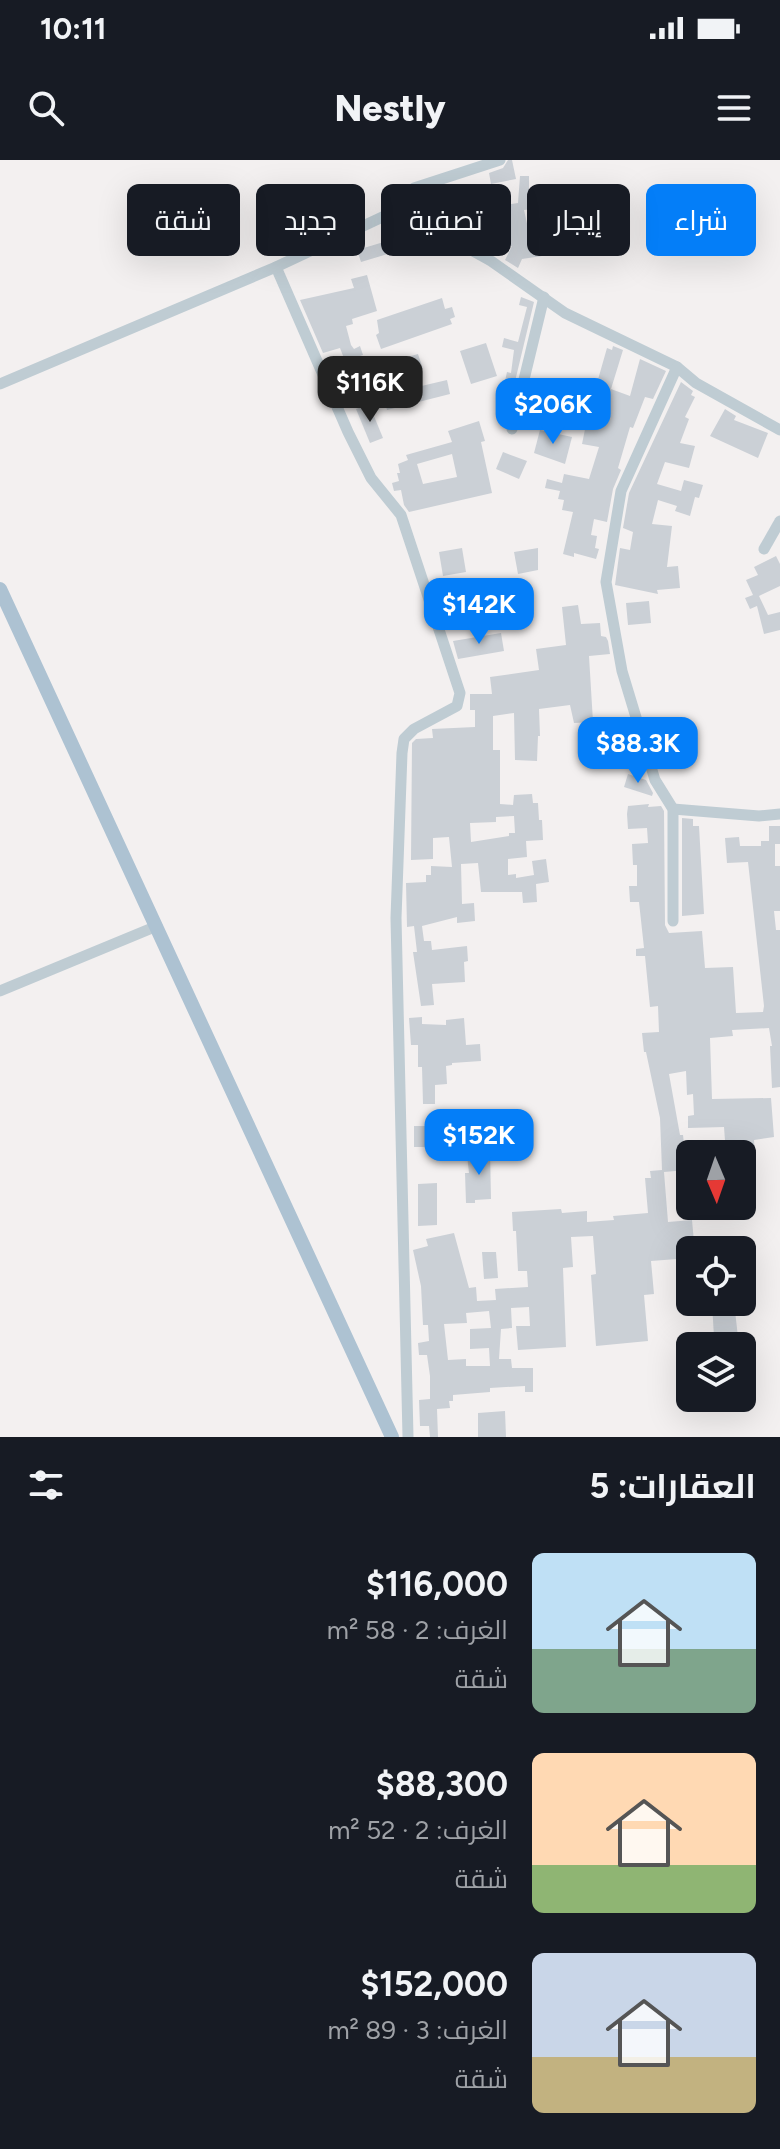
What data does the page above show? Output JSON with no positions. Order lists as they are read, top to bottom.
{
  "north": "bottom",
  "page": {
    "status": "10:11",
    "header": "Nestly",
    "chip": [
      "شراء",
      "إيجار",
      "تصفية",
      "جديد",
      "شقة"
    ],
    "price": [
      "$116K",
      "$206K",
      "$142K",
      "$88.3K",
      "$152K"
    ],
    "heading": "العقارات: 5",
    "list": [
      {
        "name": "$116,000",
        "note": "الغرف: 2 · 58 m² · شقة"
      },
      {
        "name": "$88,300",
        "note": "الغرف: 2 · 52 m² · شقة"
      },
      {
        "name": "$152,000",
        "note": "الغرف: 3 · 89 m² · شقة"
      }
    ]
  }
}
